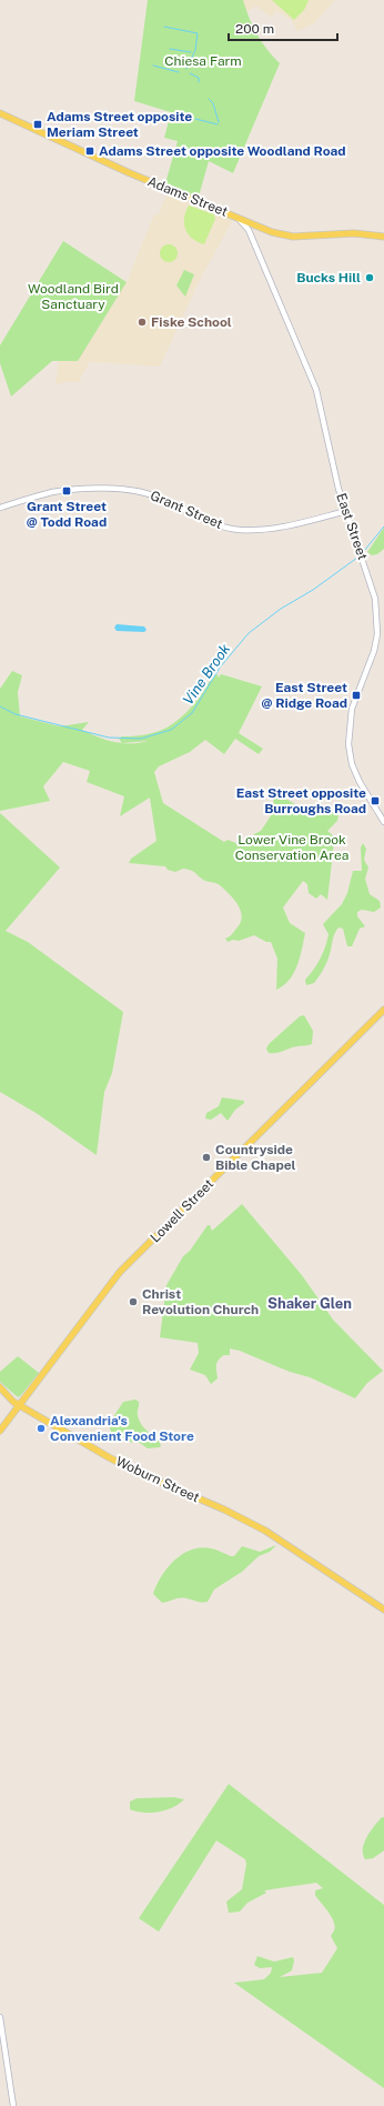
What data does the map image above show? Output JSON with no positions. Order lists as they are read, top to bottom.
{
  "streets": {
    "main road": ["Adams Street", "Lowell Street", "Woburn Street"],
    "street": ["Grant Street", "East Street"]
  },
  "crossings": [
    ["Adams Street", "East Street"],
    ["Grant Street", "East Street"],
    ["Lowell Street", "Woburn Street"]
  ],
  "districts": ["Shaker Glen"],
  "water": ["Vine Brook"],
  "parks": ["Chiesa Farm", "Woodland Bird Sanctuary", "Lower Vine Brook Conservation Area"],
  "places": {
    "transit": [
      "Adams Street opposite Meriam Street",
      "Adams Street opposite Woodland Road",
      "Grant Street @ Todd Road",
      "East Street @ Ridge Road",
      "East Street opposite Burroughs Road"
    ],
    "other": [
      "Bucks Hill",
      "Fiske School",
      "Countryside Bible Chapel",
      "Christ Revolution Church",
      "Alexandria's Convenient Food Store"
    ]
  },
  "scale_bar": "200 m"
}
